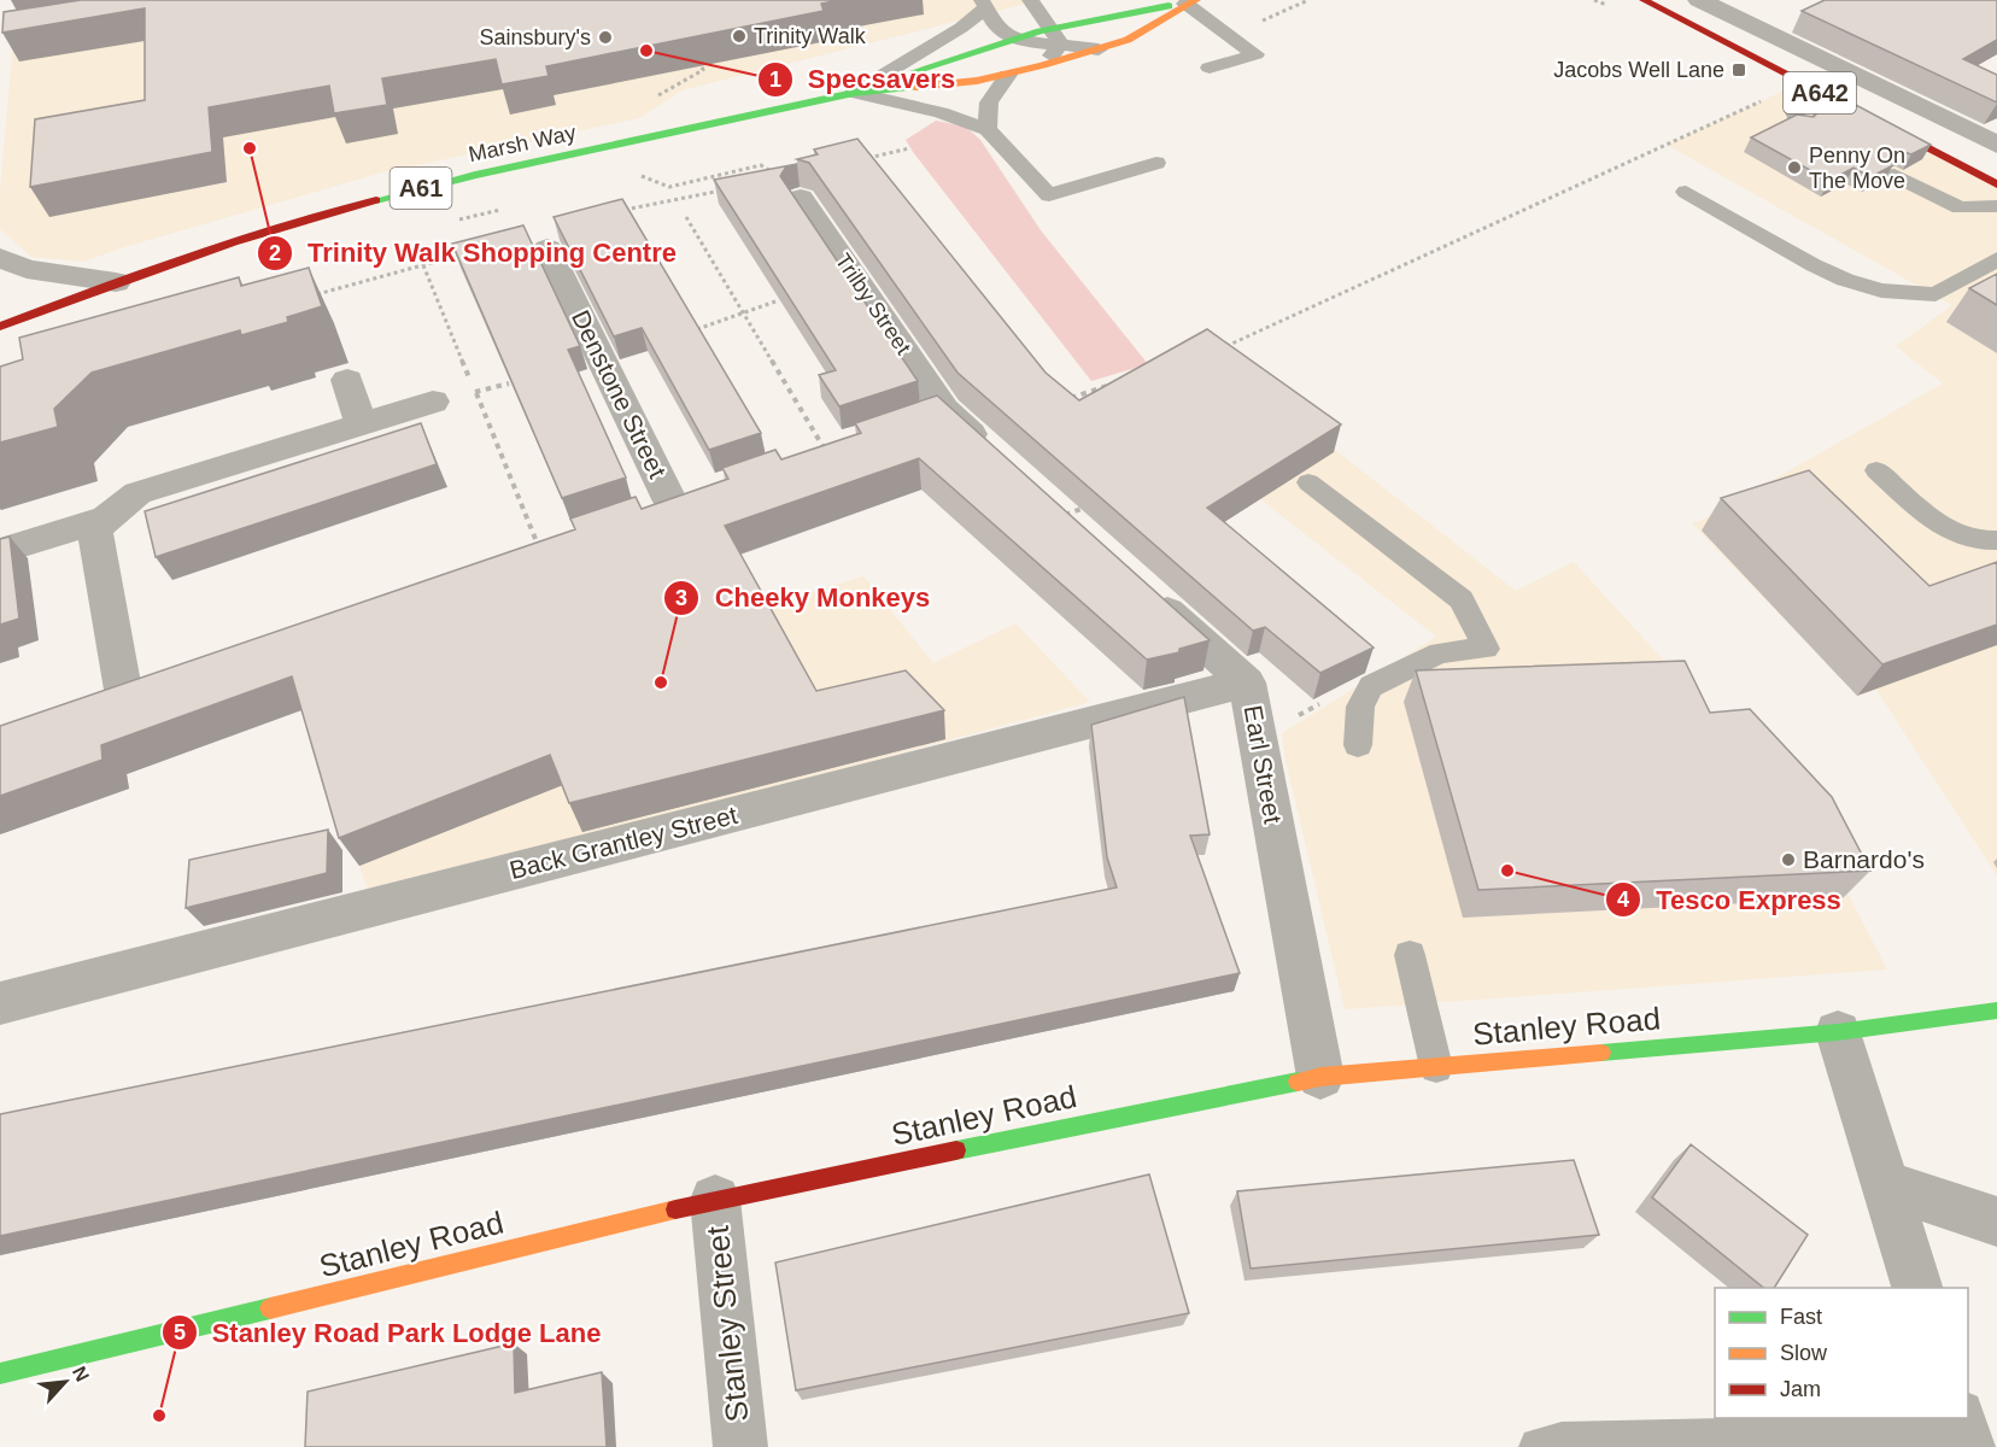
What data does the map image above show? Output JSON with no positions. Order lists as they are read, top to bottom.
{
  "streets": {
    "main road": [
      "A642",
      "Marsh Way",
      "A61",
      "Stanley Road"
    ],
    "street": [
      "Trilby Street",
      "Denstone Street",
      "Earl Street",
      "Back Grantley Street",
      "Stanley Street"
    ]
  },
  "crossings": [
    ["Earl Street", "Back Grantley Street"],
    ["Earl Street", "Stanley Road"],
    ["Stanley Road", "Stanley Street"]
  ],
  "places": {
    "other": [
      "Trinity Walk",
      "Sainsbury's",
      "Specsavers",
      "Trinity Walk Shopping Centre",
      "Penny On The Move",
      "Cheeky Monkeys",
      "Barnardo's",
      "Tesco Express",
      "Stanley Road Park Lodge Lane"
    ],
    "transit": ["Jacobs Well Lane"]
  },
  "legend": ["Fast", "Slow", "Jam"],
  "north": "top right"
}
